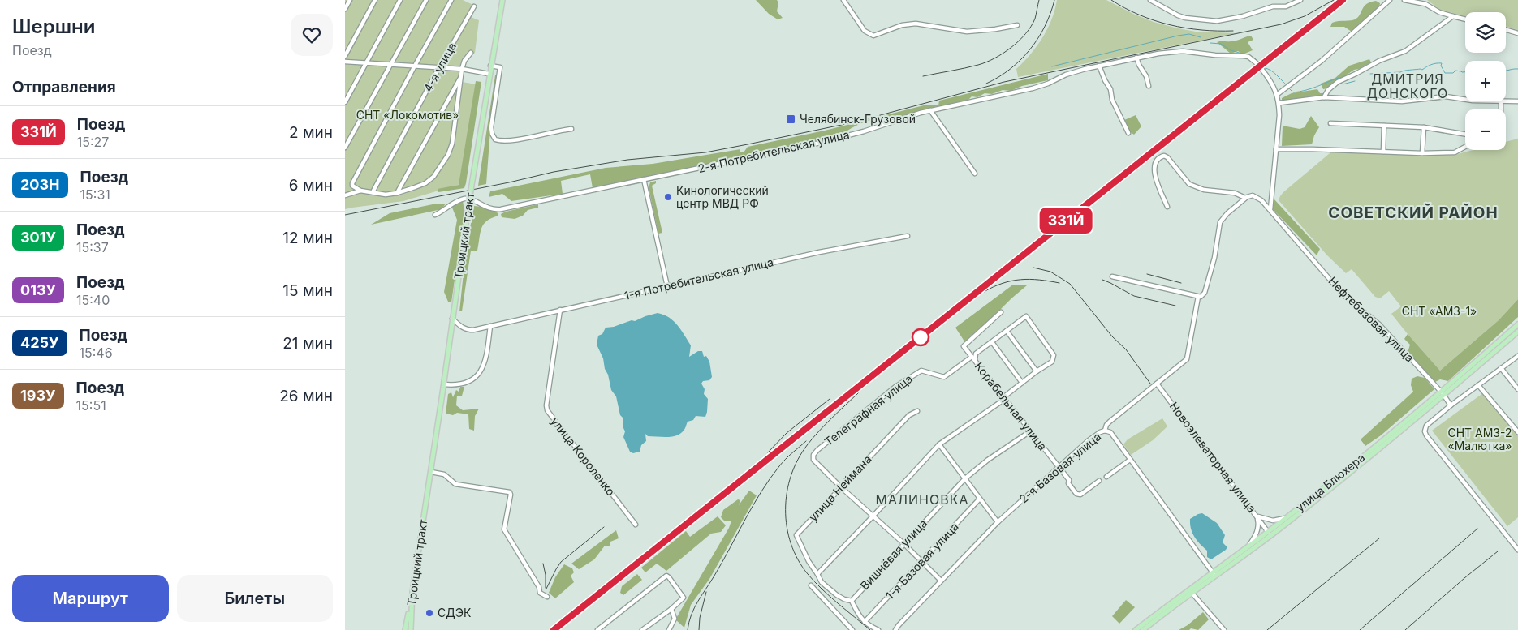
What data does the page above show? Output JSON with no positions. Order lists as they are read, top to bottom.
{
  "streets": {
    "main road": ["Троицкий тракт", "улица Блюхера"],
    "street": [
      "4-я улица",
      "2-я Потребительская улица",
      "1-я Потребительская улица",
      "Нефтебазовая улица",
      "Корабельная улица",
      "Телеграфная улица",
      "улица Короленко",
      "Новоэлеваторная улица",
      "2-я Базовая улица",
      "улица Неймана",
      "Вишнёвая улица",
      "1-я Базовая улица"
    ]
  },
  "crossings": [
    ["Троицкий тракт", "1-я Потребительская улица"],
    ["1-я Потребительская улица", "улица Короленко"],
    ["Нефтебазовая улица", "улица Блюхера"],
    ["Корабельная улица", "Телеграфная улица"],
    ["Корабельная улица", "2-я Базовая улица"],
    ["Корабельная улица", "Вишнёвая улица"],
    ["Телеграфная улица", "улица Неймана"],
    ["Новоэлеваторная улица", "2-я Базовая улица"],
    ["Новоэлеваторная улица", "улица Блюхера"]
  ],
  "districts": ["ДМИТРИЯ ДОНСКОГО", "СОВЕТСКИЙ РАЙОН", "МАЛИНОВКА"],
  "parks": ["СНТ «Локомотив»", "СНТ «АМЗ-1»", "СНТ АМЗ-2 «Малютка»"],
  "places": {
    "transit": ["Челябинск-Грузовой"],
    "other": ["Кинологический центр МВД РФ", "СДЭК"]
  },
  "page": {
    "heading": [
      ["Шершни", "Поезд"],
      "Отправления"
    ],
    "on_map": "331Й",
    "map_buttons": ["+", "−"],
    "list": [
      {
        "mark": "331Й",
        "name": "Поезд",
        "note": "15:27",
        "value": "2 мин"
      },
      {
        "mark": "203Н",
        "name": "Поезд",
        "note": "15:31",
        "value": "6 мин"
      },
      {
        "mark": "301У",
        "name": "Поезд",
        "note": "15:37",
        "value": "12 мин"
      },
      {
        "mark": "013У",
        "name": "Поезд",
        "note": "15:40",
        "value": "15 мин"
      },
      {
        "mark": "425У",
        "name": "Поезд",
        "note": "15:46",
        "value": "21 мин"
      },
      {
        "mark": "193У",
        "name": "Поезд",
        "note": "15:51",
        "value": "26 мин"
      }
    ],
    "buttons": ["Маршрут", "Билеты"]
  }
}
